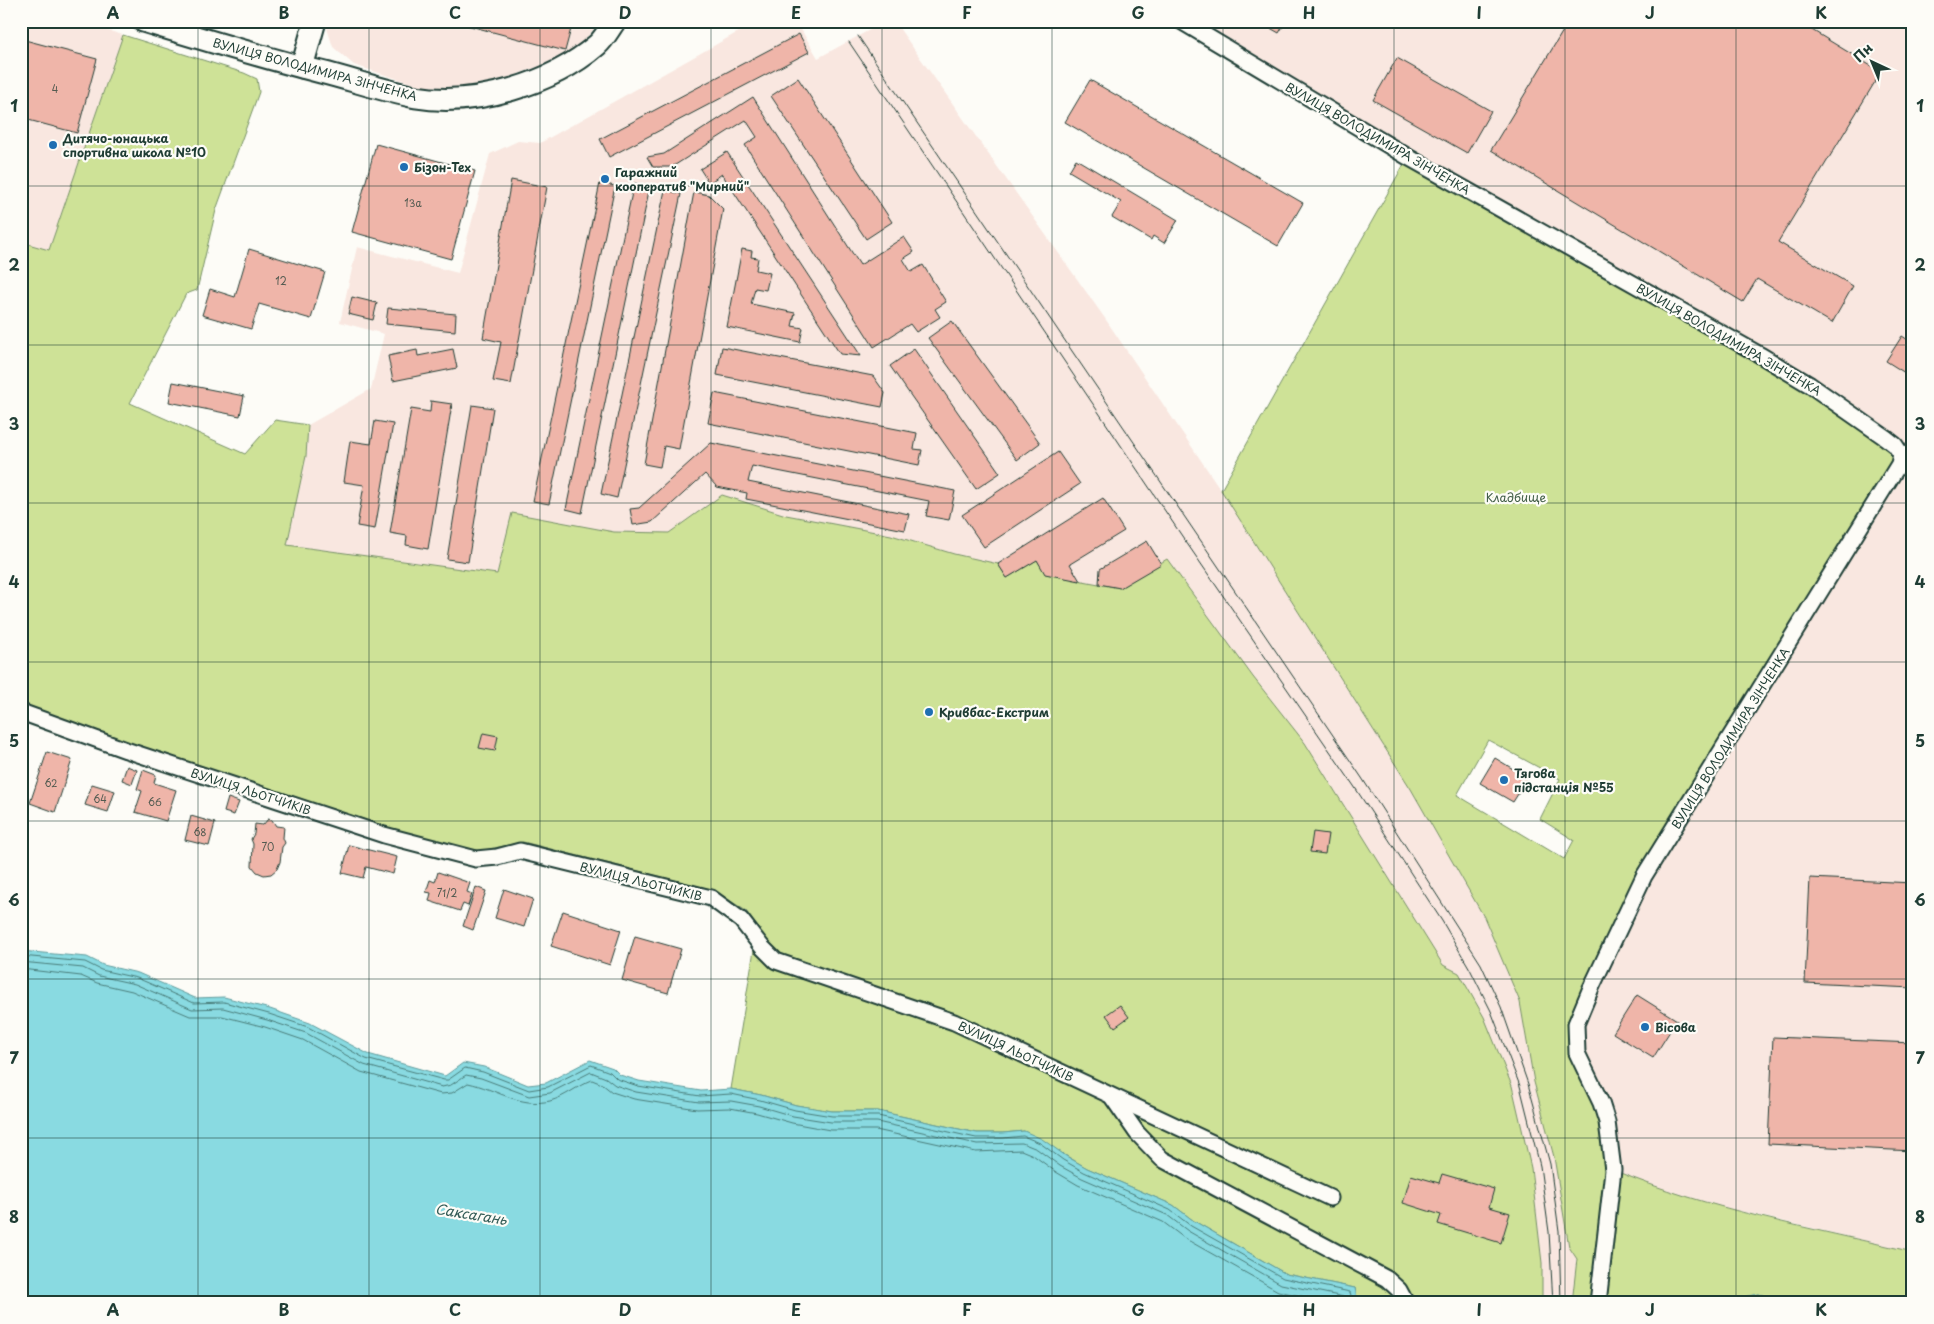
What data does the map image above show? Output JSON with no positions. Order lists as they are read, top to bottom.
{
  "streets": {
    "main road": ["ВУЛИЦЯ ВОЛОДИМИРА ЗІНЧЕНКА"],
    "street": ["ВУЛИЦЯ ЛЬОТЧИКІВ"]
  },
  "water": ["Саксагань"],
  "parks": ["Кладбище"],
  "places": [
    "Дитячо-юнацька спортивна школа №10",
    "Бізон-Тех",
    "Гаражний кооператив \"Мирний\"",
    "Кривбас-Екстрим",
    "Тягова підстанція №55",
    "Вісова"
  ],
  "house_numbers": [
    "4",
    "13а",
    "12",
    "62",
    "64",
    "66",
    "68",
    "70",
    "71/2"
  ],
  "north": "top left",
  "grid": {
    "columns": [
      "A",
      "B",
      "C",
      "D",
      "E",
      "F",
      "G",
      "H",
      "I",
      "J",
      "K"
    ],
    "rows": [
      "1",
      "2",
      "3",
      "4",
      "5",
      "6",
      "7",
      "8"
    ]
  }
}
